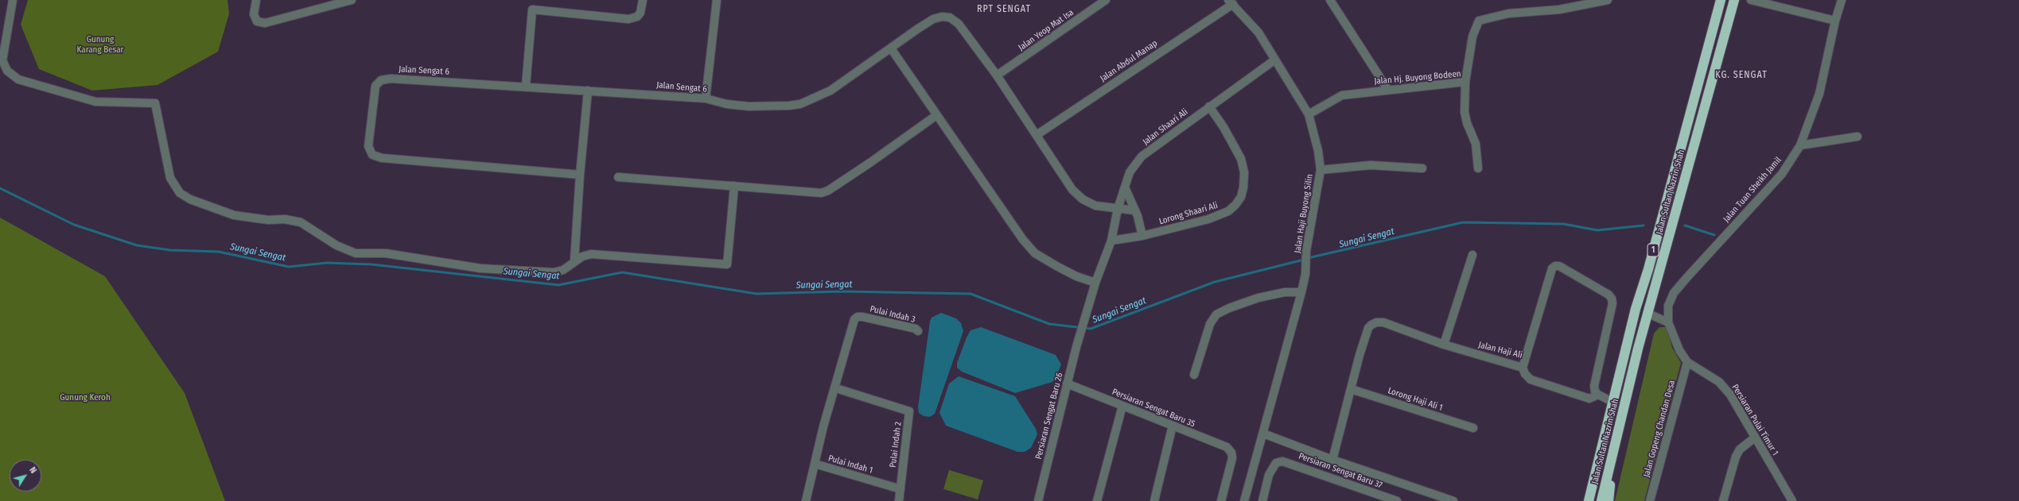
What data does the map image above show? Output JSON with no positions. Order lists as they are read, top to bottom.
{
  "streets": {
    "highway": ["Jalan Sultan Nazrin Shah", "1"],
    "street": [
      "Jalan Yeop Mat Isa",
      "Jalan Abdul Manap",
      "Jalan Sengat 6",
      "Jalan Hj. Buyong Bodeen",
      "Jalan Shaari Ali",
      "Jalan Tuan Sheikh Jamil",
      "Lorong Shaari Ali",
      "Jalan Haji Buyong Silin",
      "Pulai Indah 3",
      "Jalan Haji Ali",
      "Lorong Haji Ali 1",
      "Persiaran Sengat Baru 35",
      "Persiaran Sengat Baru 26",
      "Persiaran Pulai Timur 1",
      "Jalan Gopeng Chandan Desa",
      "Pulai Indah 2",
      "Pulai Indah 1",
      "Persiaran Sengat Baru 37"
    ]
  },
  "crossings": [
    ["Jalan Yeop Mat Isa", "Jalan Sengat 6"],
    ["Jalan Abdul Manap", "Jalan Haji Buyong Silin"],
    ["Jalan Hj. Buyong Bodeen", "Jalan Haji Buyong Silin"],
    ["Jalan Shaari Ali", "Lorong Shaari Ali"],
    ["Jalan Shaari Ali", "Jalan Haji Buyong Silin"],
    ["Jalan Shaari Ali", "Persiaran Sengat Baru 26"],
    ["Pulai Indah 3", "Pulai Indah 2"],
    ["Jalan Haji Ali", "Lorong Haji Ali 1"],
    ["Persiaran Sengat Baru 35", "Persiaran Sengat Baru 26"],
    ["Persiaran Pulai Timur 1", "Jalan Gopeng Chandan Desa"],
    ["Pulai Indah 2", "Pulai Indah 1"]
  ],
  "districts": ["RPT SENGAT", "KG. SENGAT"],
  "water": ["Sungai Sengat"],
  "parks": ["Gunung Karang Besar", "Gunung Keroh"],
  "north": "top right"
}
